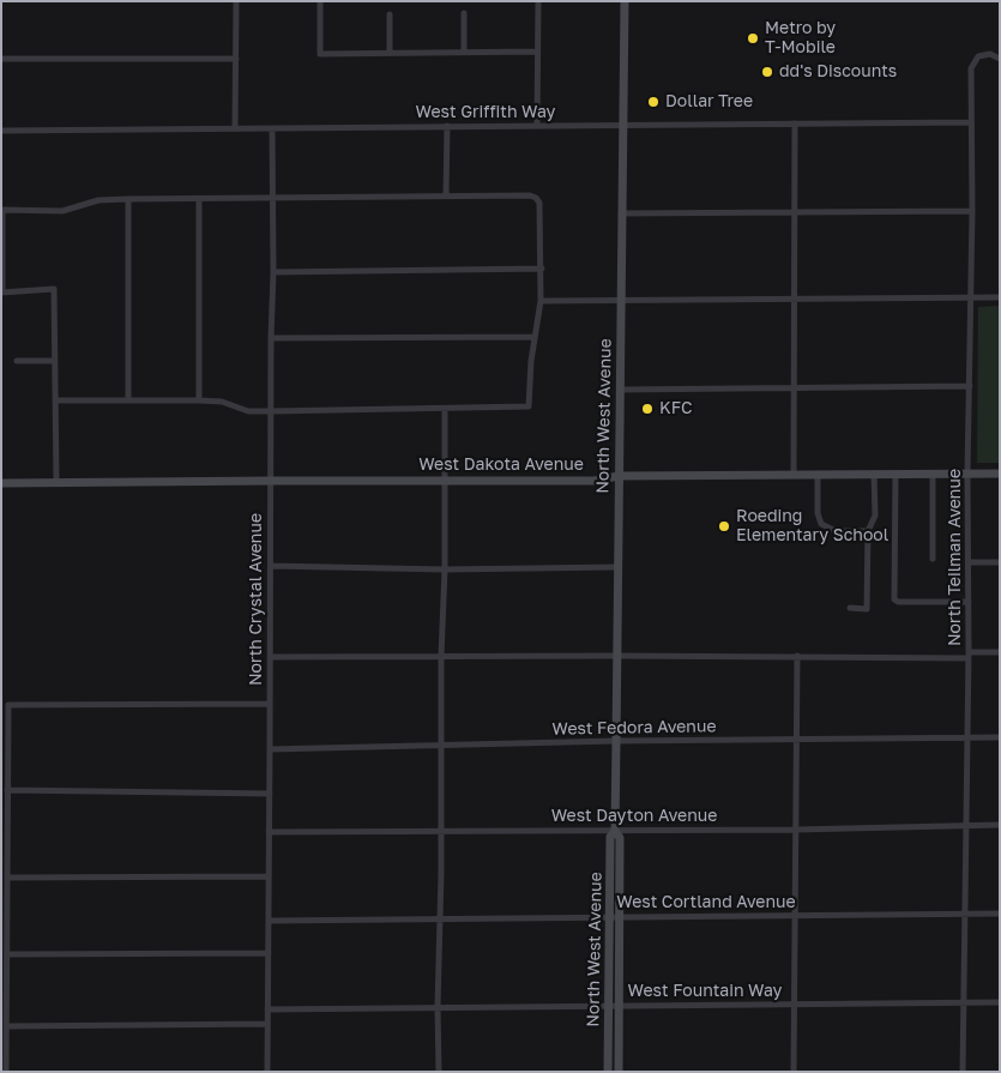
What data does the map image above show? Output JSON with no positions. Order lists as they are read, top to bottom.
{
  "streets": {
    "main road": ["North West Avenue", "West Dakota Avenue"],
    "street": [
      "West Griffith Way",
      "North Teilman Avenue",
      "North Crystal Avenue",
      "West Fedora Avenue",
      "West Dayton Avenue",
      "West Cortland Avenue",
      "West Fountain Way"
    ]
  },
  "crossings": [
    ["West Griffith Way", "North West Avenue"],
    ["West Griffith Way", "North Teilman Avenue"],
    ["West Griffith Way", "North Crystal Avenue"],
    ["North West Avenue", "West Dakota Avenue"],
    ["North West Avenue", "West Fedora Avenue"],
    ["North West Avenue", "West Dayton Avenue"],
    ["North West Avenue", "West Cortland Avenue"],
    ["North West Avenue", "West Fountain Way"],
    ["West Dakota Avenue", "North Teilman Avenue"],
    ["West Dakota Avenue", "North Crystal Avenue"],
    ["North Teilman Avenue", "West Fedora Avenue"],
    ["North Teilman Avenue", "West Dayton Avenue"],
    ["North Teilman Avenue", "West Cortland Avenue"],
    ["North Teilman Avenue", "West Fountain Way"],
    ["North Crystal Avenue", "West Fedora Avenue"],
    ["North Crystal Avenue", "West Dayton Avenue"],
    ["North Crystal Avenue", "West Cortland Avenue"],
    ["North Crystal Avenue", "West Fountain Way"]
  ],
  "places": [
    "Metro by T-Mobile",
    "dd's Discounts",
    "Dollar Tree",
    "KFC",
    "Roeding Elementary School"
  ]
}
